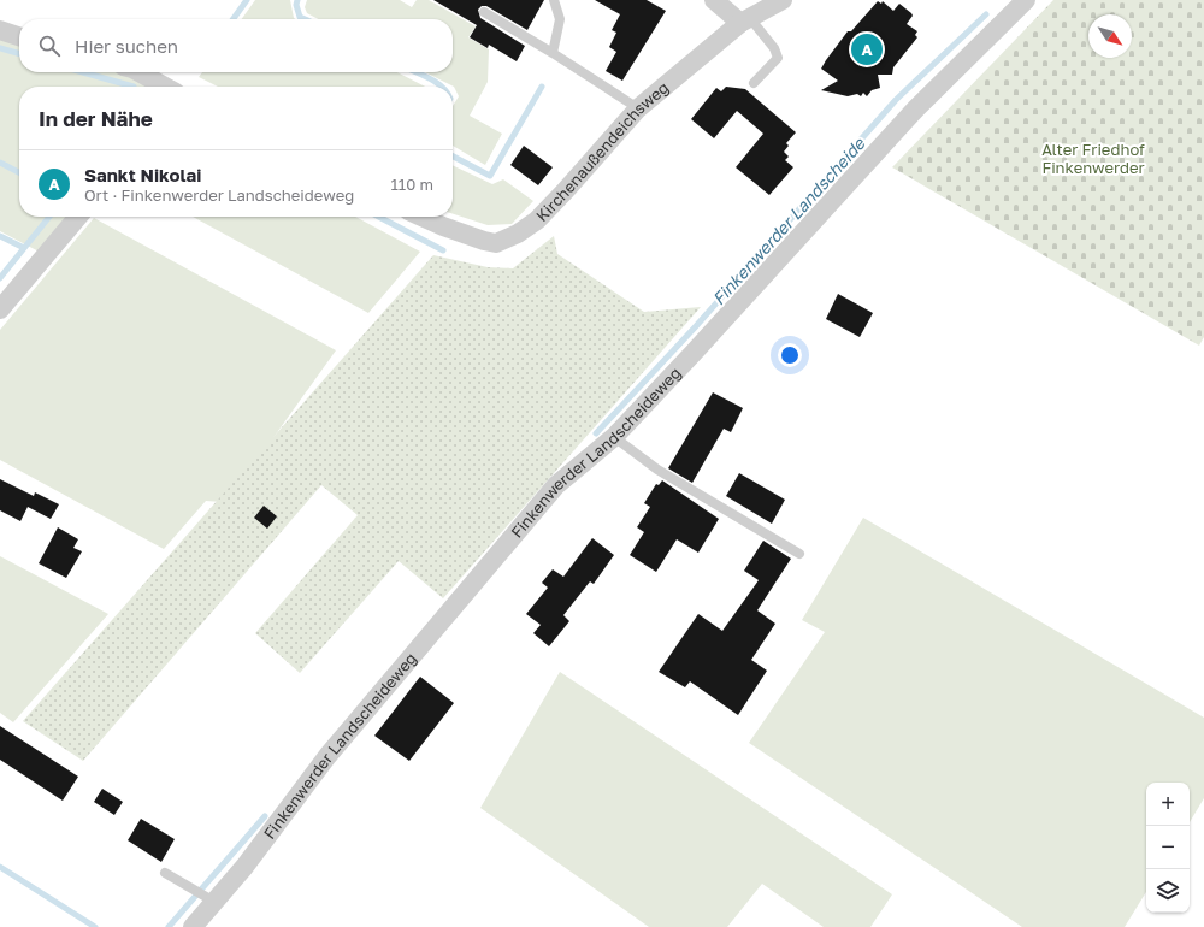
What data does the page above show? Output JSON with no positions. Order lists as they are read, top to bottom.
{
  "streets": {
    "street": ["Kirchenaußendeichsweg", "Finkenwerder Landscheideweg"]
  },
  "water": ["Finkenwerder Landscheide"],
  "parks": ["Alter Friedhof Finkenwerder"],
  "north": "bottom right",
  "page": {
    "search": "Hier suchen",
    "pins": "A",
    "heading": "In der Nähe",
    "list": [
      {
        "mark": "A",
        "name": "Sankt Nikolai",
        "note": "Ort · Finkenwerder Landscheideweg",
        "value": "110 m"
      }
    ],
    "map_buttons": ["+", "−"]
  }
}
